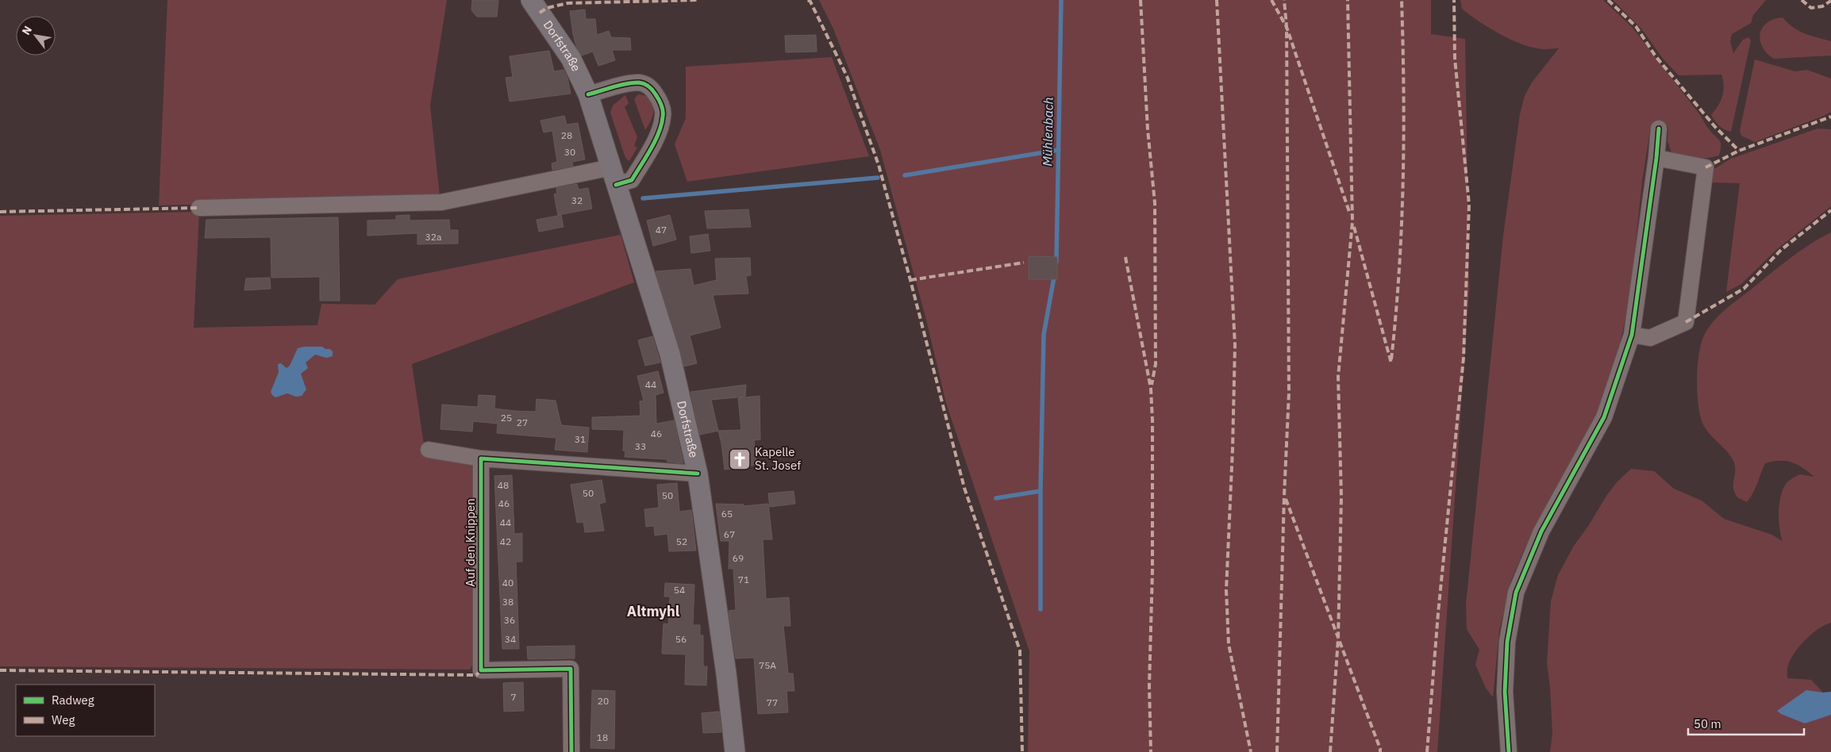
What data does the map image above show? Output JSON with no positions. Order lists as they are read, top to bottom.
{
  "streets": {
    "main road": ["Dorfstraße"],
    "street": ["Auf den Knippen"]
  },
  "districts": ["Altmyhl"],
  "water": ["Mühlenbach"],
  "places": {
    "church": ["Kapelle St. Josef"]
  },
  "house_numbers": [
    "28",
    "30",
    "32",
    "47",
    "32a",
    "44",
    "25",
    "27",
    "46",
    "31",
    "33",
    "48",
    "50",
    "50",
    "46",
    "65",
    "44",
    "67",
    "42",
    "52",
    "69",
    "71",
    "40",
    "54",
    "38",
    "36",
    "34",
    "56",
    "75A",
    "7",
    "20",
    "77",
    "18"
  ],
  "legend": ["Radweg", "Weg"],
  "scale_bar": "50 m",
  "north": "top left"
}
